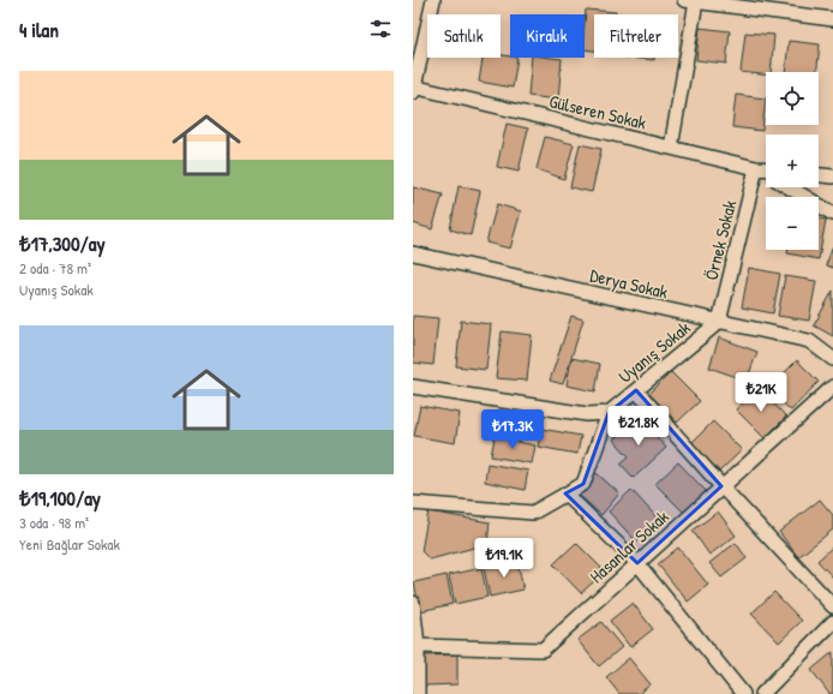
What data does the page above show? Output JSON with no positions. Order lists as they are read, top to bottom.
{
  "streets": {
    "street": [
      "Gülseren Sokak",
      "Örnek Sokak",
      "Derya Sokak",
      "Uyanış Sokak",
      "Hasanlar Sokak"
    ]
  },
  "crossings": [
    ["Gülseren Sokak", "Örnek Sokak"],
    ["Örnek Sokak", "Derya Sokak"],
    ["Örnek Sokak", "Uyanış Sokak"],
    ["Derya Sokak", "Uyanış Sokak"]
  ],
  "page": {
    "heading": "4 ilan",
    "chip": ["Satılık", "Kiralık", "Filtreler"],
    "list": [
      {
        "name": "₺17,300/ay",
        "note": "2 oda · 78 m² · Uyanış Sokak"
      },
      {
        "name": "₺19,100/ay",
        "note": "3 oda · 98 m² · Yeni Bağlar Sokak"
      }
    ],
    "map_buttons": ["+", "−"],
    "price": [
      "₺21K",
      "₺21.8K",
      "₺17.3K",
      "₺19.1K"
    ]
  }
}
